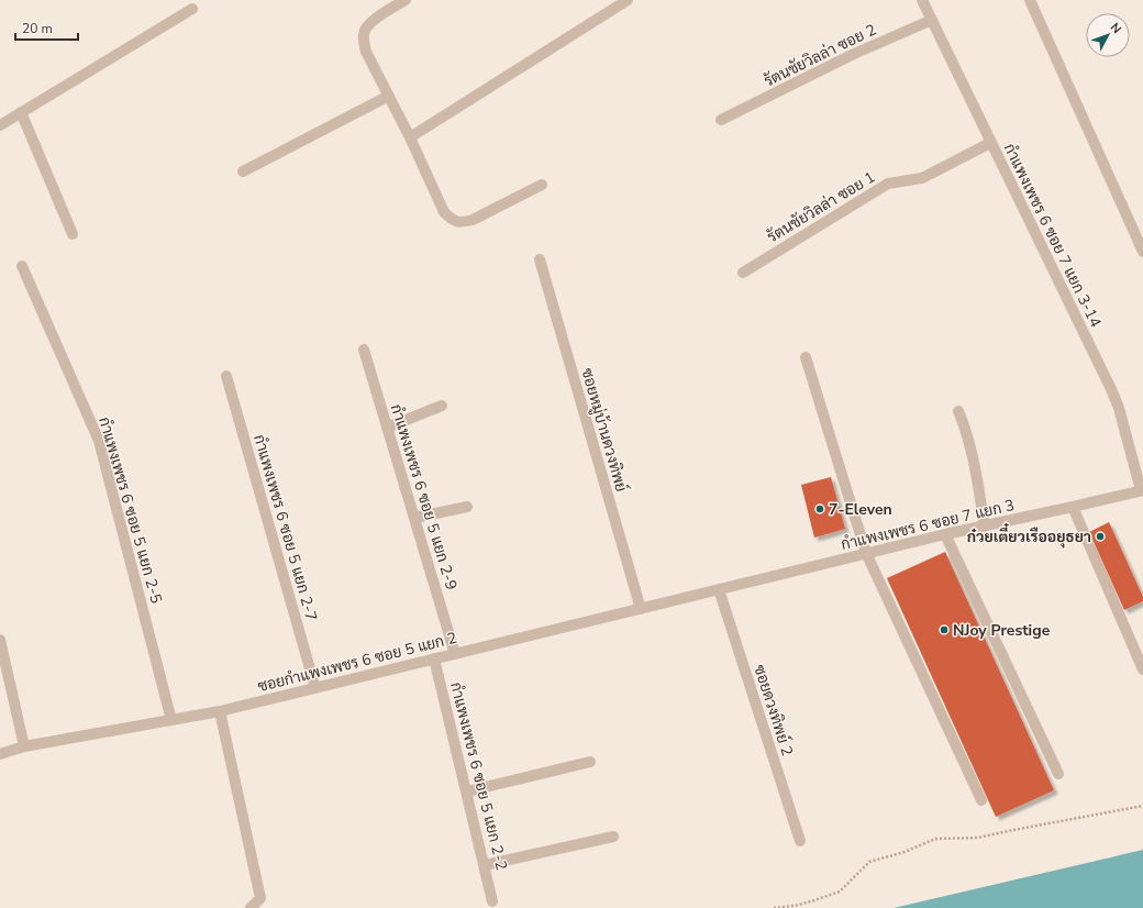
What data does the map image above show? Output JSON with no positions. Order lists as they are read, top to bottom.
{
  "streets": {
    "street": [
      "รัตนชัยวิลล่า ซอย 2",
      "รัตนชัยวิลล่า ซอย 1",
      "กำแพงเพชร 6 ซอย 7 แยก 3-14",
      "ซอยหมู่บ้านดวงทิพย์",
      "กำแพงเพชร 6 ซอย 5 แยก 2-9",
      "กำแพงเพชร 6 ซอย 5 แยก 2-5",
      "กำแพงเพชร 6 ซอย 7 แยก 3",
      "กำแพงเพชร 6 ซอย 5 แยก 2-7",
      "ซอยกำแพงเพชร 6 ซอย 5 แยก 2",
      "ซอยดวงทิพย์ 2",
      "กำแพงเพชร 6 ซอย 5 แยก 2-2"
    ]
  },
  "crossings": [
    ["รัตนชัยวิลล่า ซอย 2", "กำแพงเพชร 6 ซอย 7 แยก 3-14"],
    ["รัตนชัยวิลล่า ซอย 1", "กำแพงเพชร 6 ซอย 7 แยก 3-14"],
    ["กำแพงเพชร 6 ซอย 7 แยก 3-14", "กำแพงเพชร 6 ซอย 7 แยก 3"],
    ["ซอยหมู่บ้านดวงทิพย์", "ซอยกำแพงเพชร 6 ซอย 5 แยก 2"],
    ["กำแพงเพชร 6 ซอย 5 แยก 2-9", "ซอยกำแพงเพชร 6 ซอย 5 แยก 2"],
    ["กำแพงเพชร 6 ซอย 5 แยก 2-5", "ซอยกำแพงเพชร 6 ซอย 5 แยก 2"],
    ["กำแพงเพชร 6 ซอย 7 แยก 3", "ซอยกำแพงเพชร 6 ซอย 5 แยก 2"],
    ["กำแพงเพชร 6 ซอย 7 แยก 3", "ซอยดวงทิพย์ 2"],
    ["กำแพงเพชร 6 ซอย 5 แยก 2-7", "ซอยกำแพงเพชร 6 ซอย 5 แยก 2"],
    ["ซอยกำแพงเพชร 6 ซอย 5 แยก 2", "ซอยดวงทิพย์ 2"],
    ["ซอยกำแพงเพชร 6 ซอย 5 แยก 2", "กำแพงเพชร 6 ซอย 5 แยก 2-2"]
  ],
  "places": ["7-Eleven", "ก๋วยเตี๋ยวเรืออยุธยา", "NJoy Prestige"],
  "scale_bar": "20 m",
  "north": "top right"
}
